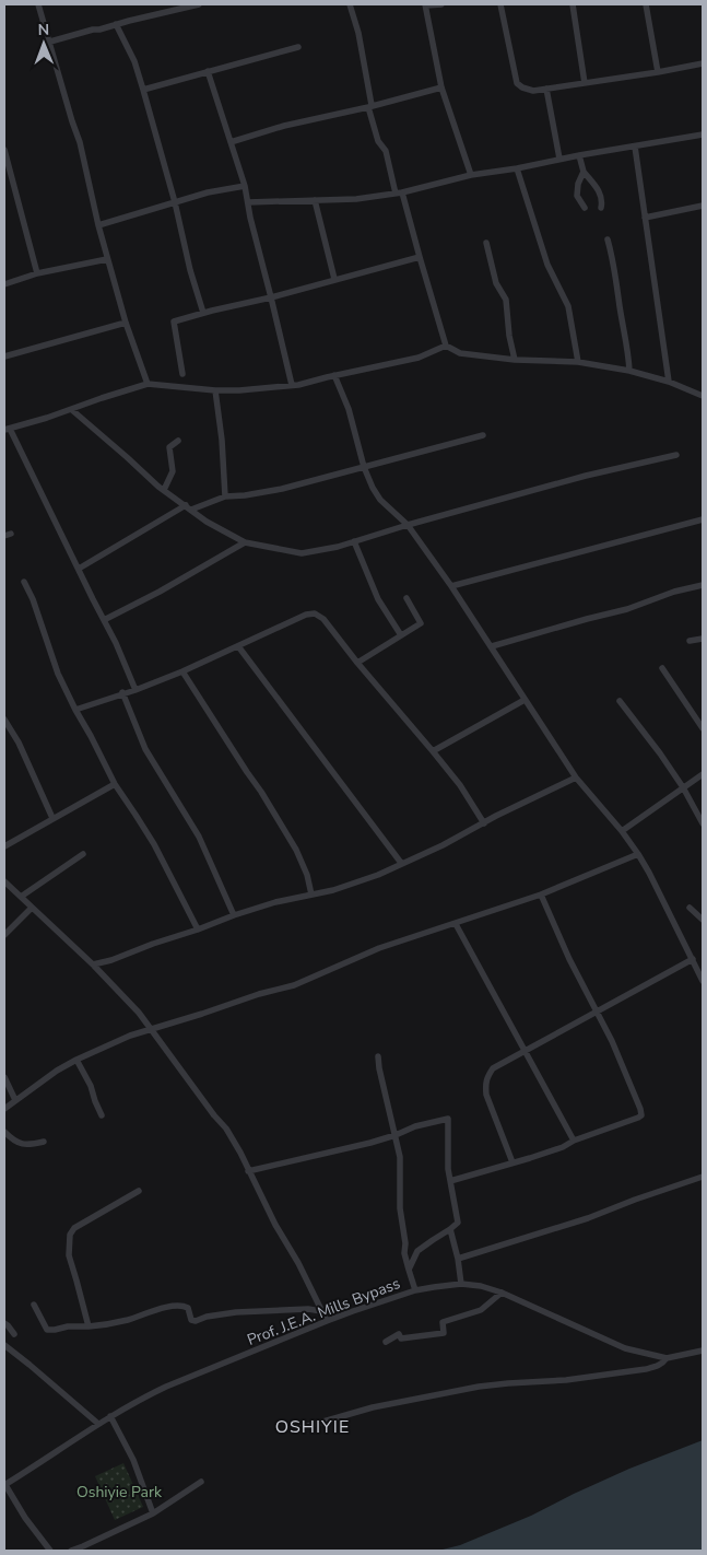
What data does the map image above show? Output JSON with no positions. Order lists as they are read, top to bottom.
{
  "streets": {
    "street": ["Prof. J.E.A. Mills Bypass"]
  },
  "districts": ["OSHIYIE"],
  "parks": ["Oshiyie Park"],
  "north": "top"
}
